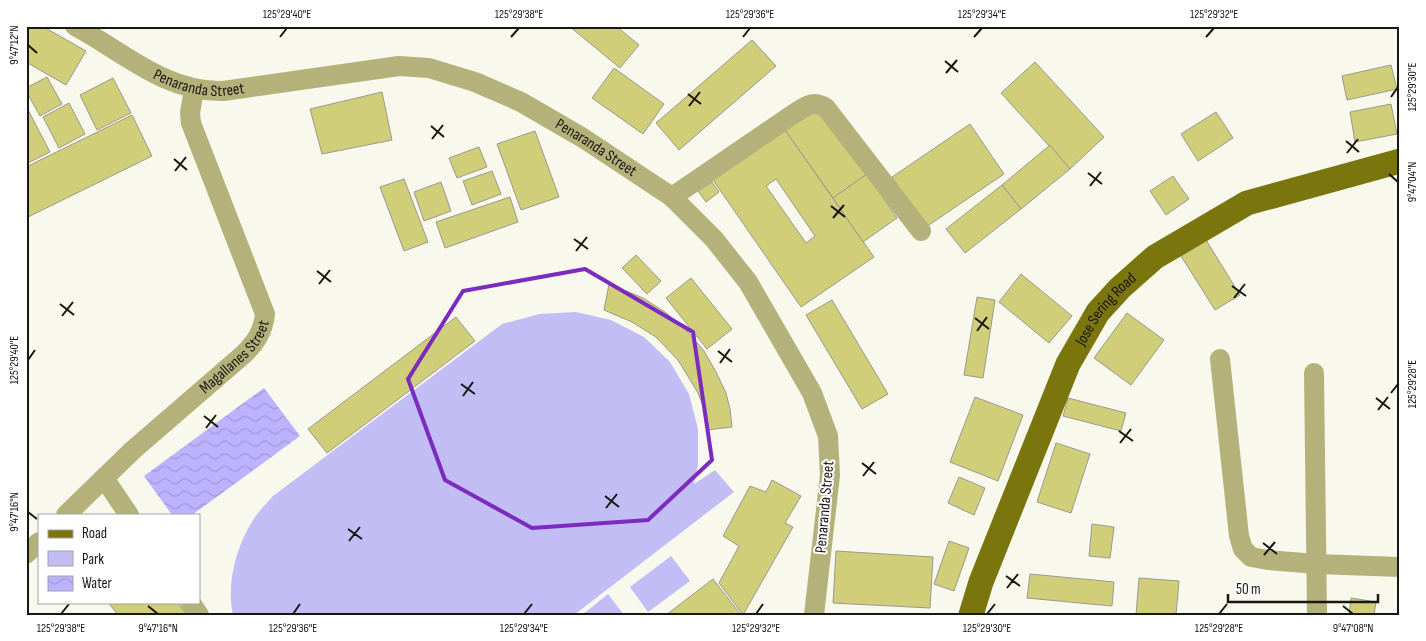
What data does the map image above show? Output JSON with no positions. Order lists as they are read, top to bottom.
{
  "streets": {
    "main road": ["Jose Sering Road"],
    "street": ["Penaranda Street", "Magallanes Street"]
  },
  "crossings": [
    ["Penaranda Street", "Magallanes Street"]
  ],
  "legend": ["Road", "Park", "Water"],
  "scale_bar": "50 m",
  "coordinates": [
    "125°29'40\"E",
    "125°29'38\"E",
    "125°29'36\"E",
    "125°29'34\"E",
    "125°29'32\"E",
    "9°47'12\"N",
    "125°29'30\"E",
    "9°47'04\"N",
    "125°29'28\"E",
    "9°47'16\"N",
    "9°47'08\"N"
  ]
}
